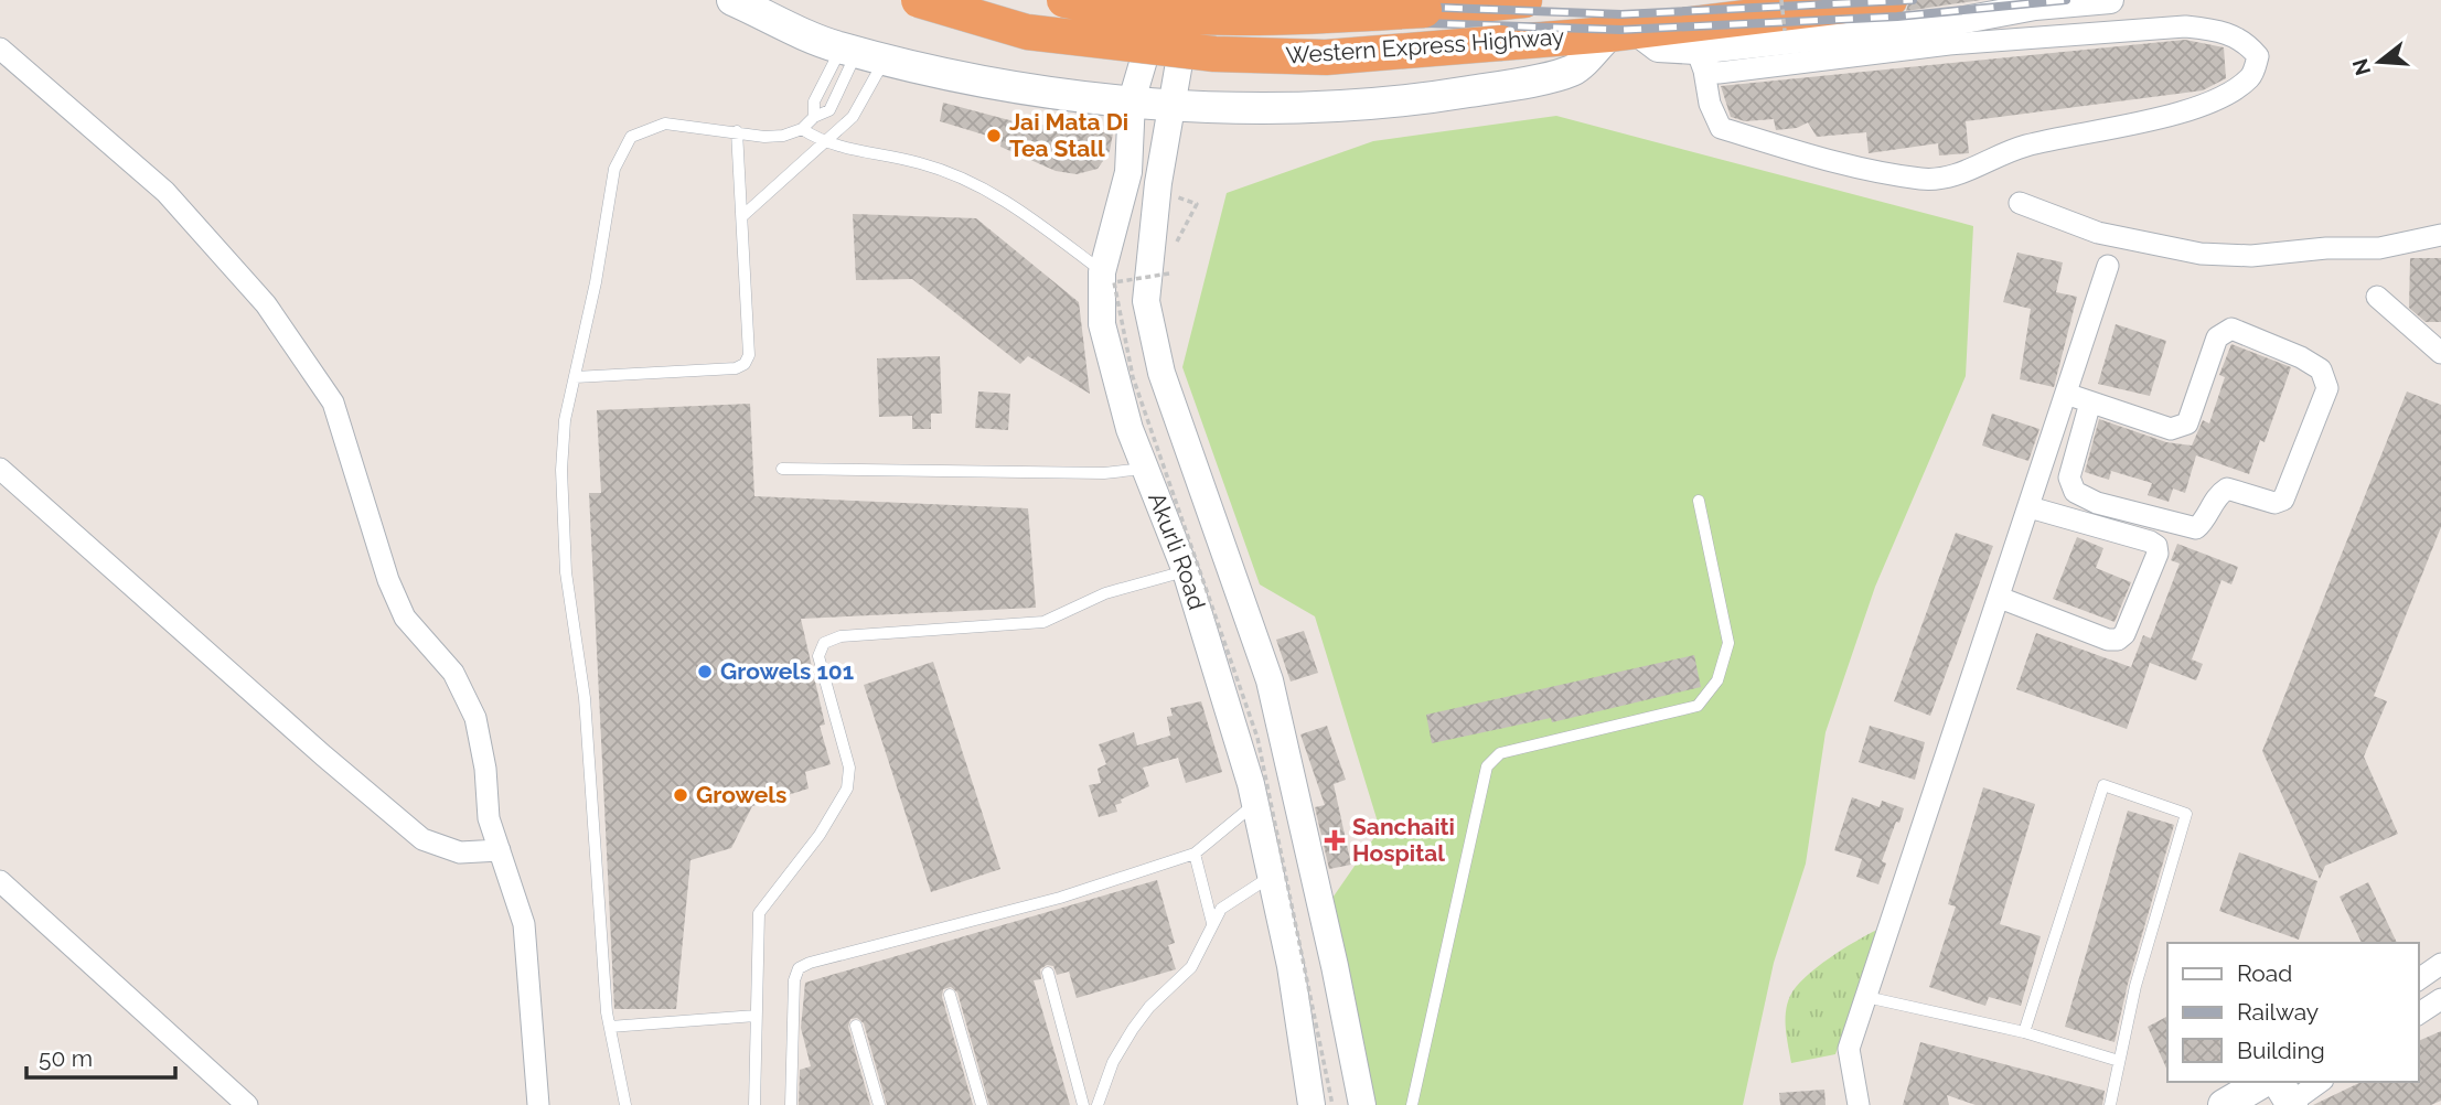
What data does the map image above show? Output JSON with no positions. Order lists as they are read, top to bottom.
{
  "streets": {
    "highway": ["Western Express Highway"],
    "street": ["Akurli Road"]
  },
  "places": {
    "other": ["Jai Mata Di Tea Stall", "Growels 101", "Growels"],
    "health": ["Sanchaiti Hospital"]
  },
  "legend": ["Road", "Railway", "Building"],
  "scale_bar": "50 m",
  "north": "left"
}
